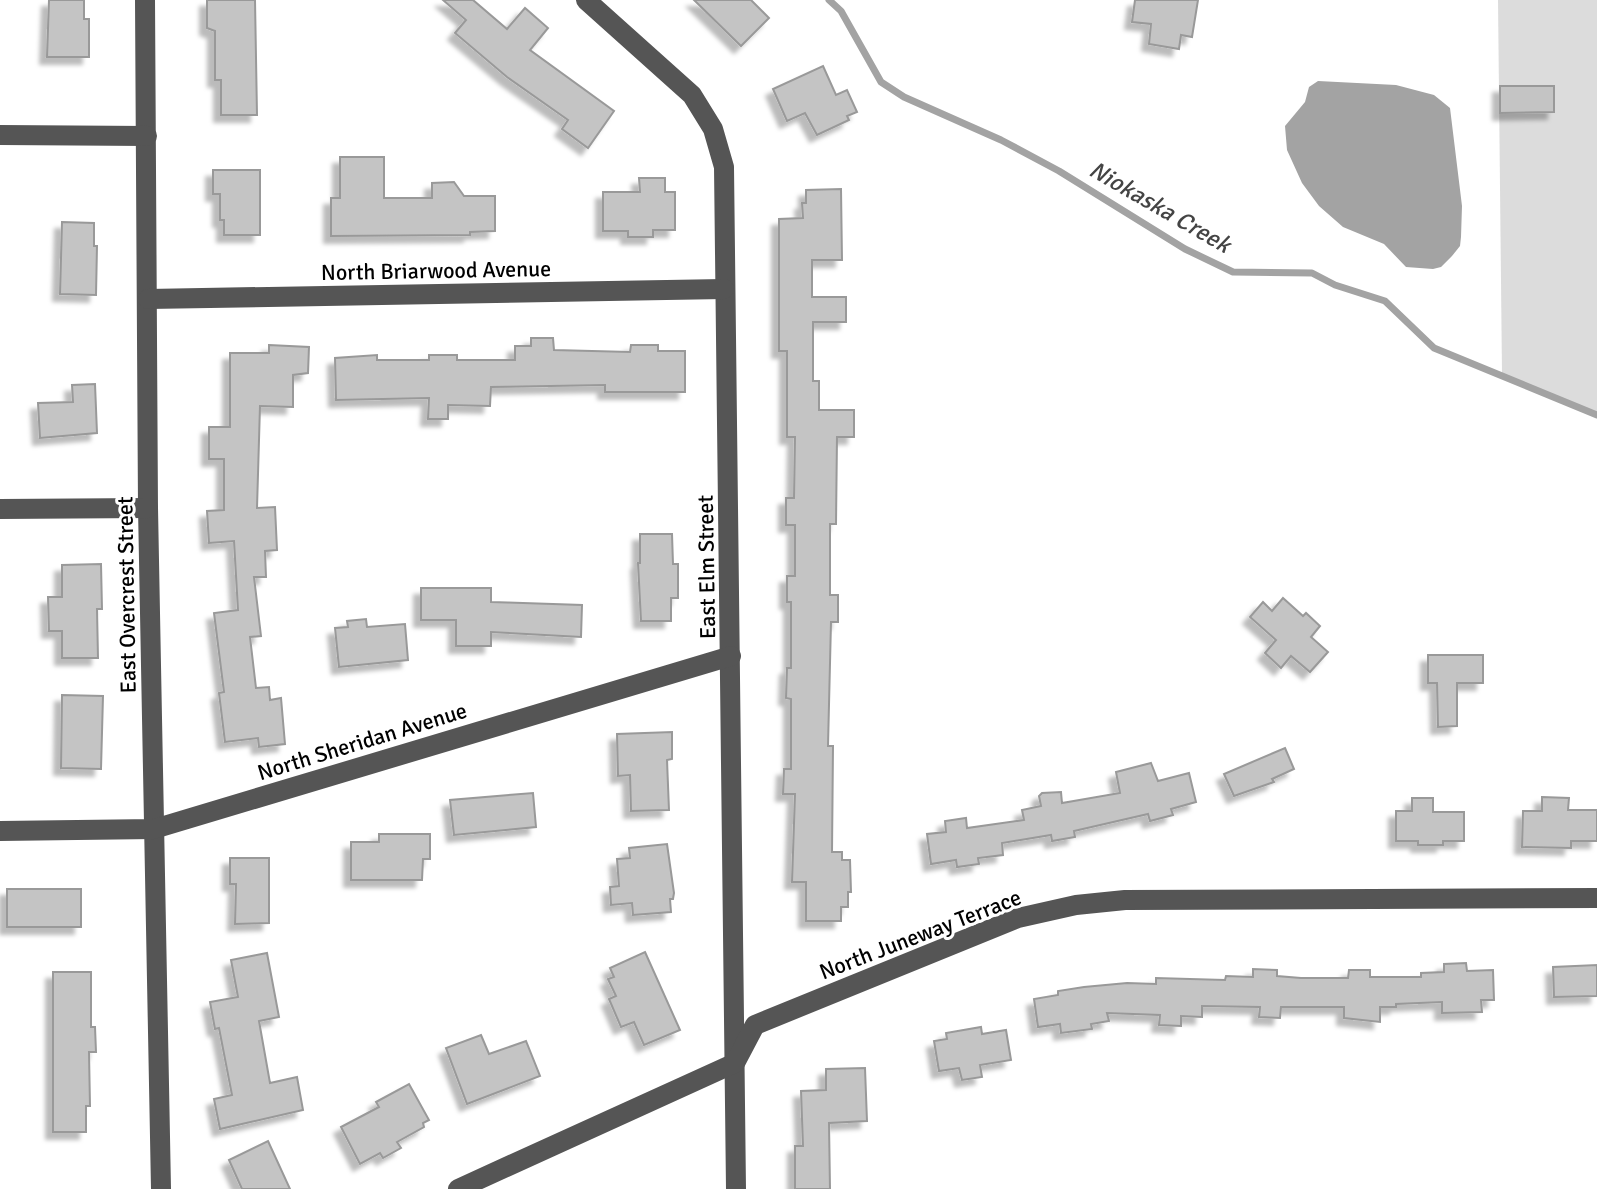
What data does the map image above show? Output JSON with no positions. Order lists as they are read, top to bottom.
{
  "streets": {
    "street": [
      "North Briarwood Avenue",
      "East Elm Street",
      "East Overcrest Street",
      "North Sheridan Avenue",
      "North Juneway Terrace"
    ]
  },
  "crossings": [
    ["North Briarwood Avenue", "East Elm Street"],
    ["North Briarwood Avenue", "East Overcrest Street"],
    ["East Elm Street", "North Sheridan Avenue"],
    ["East Elm Street", "North Juneway Terrace"],
    ["East Overcrest Street", "North Sheridan Avenue"]
  ],
  "water": ["Niokaska Creek"]
}
